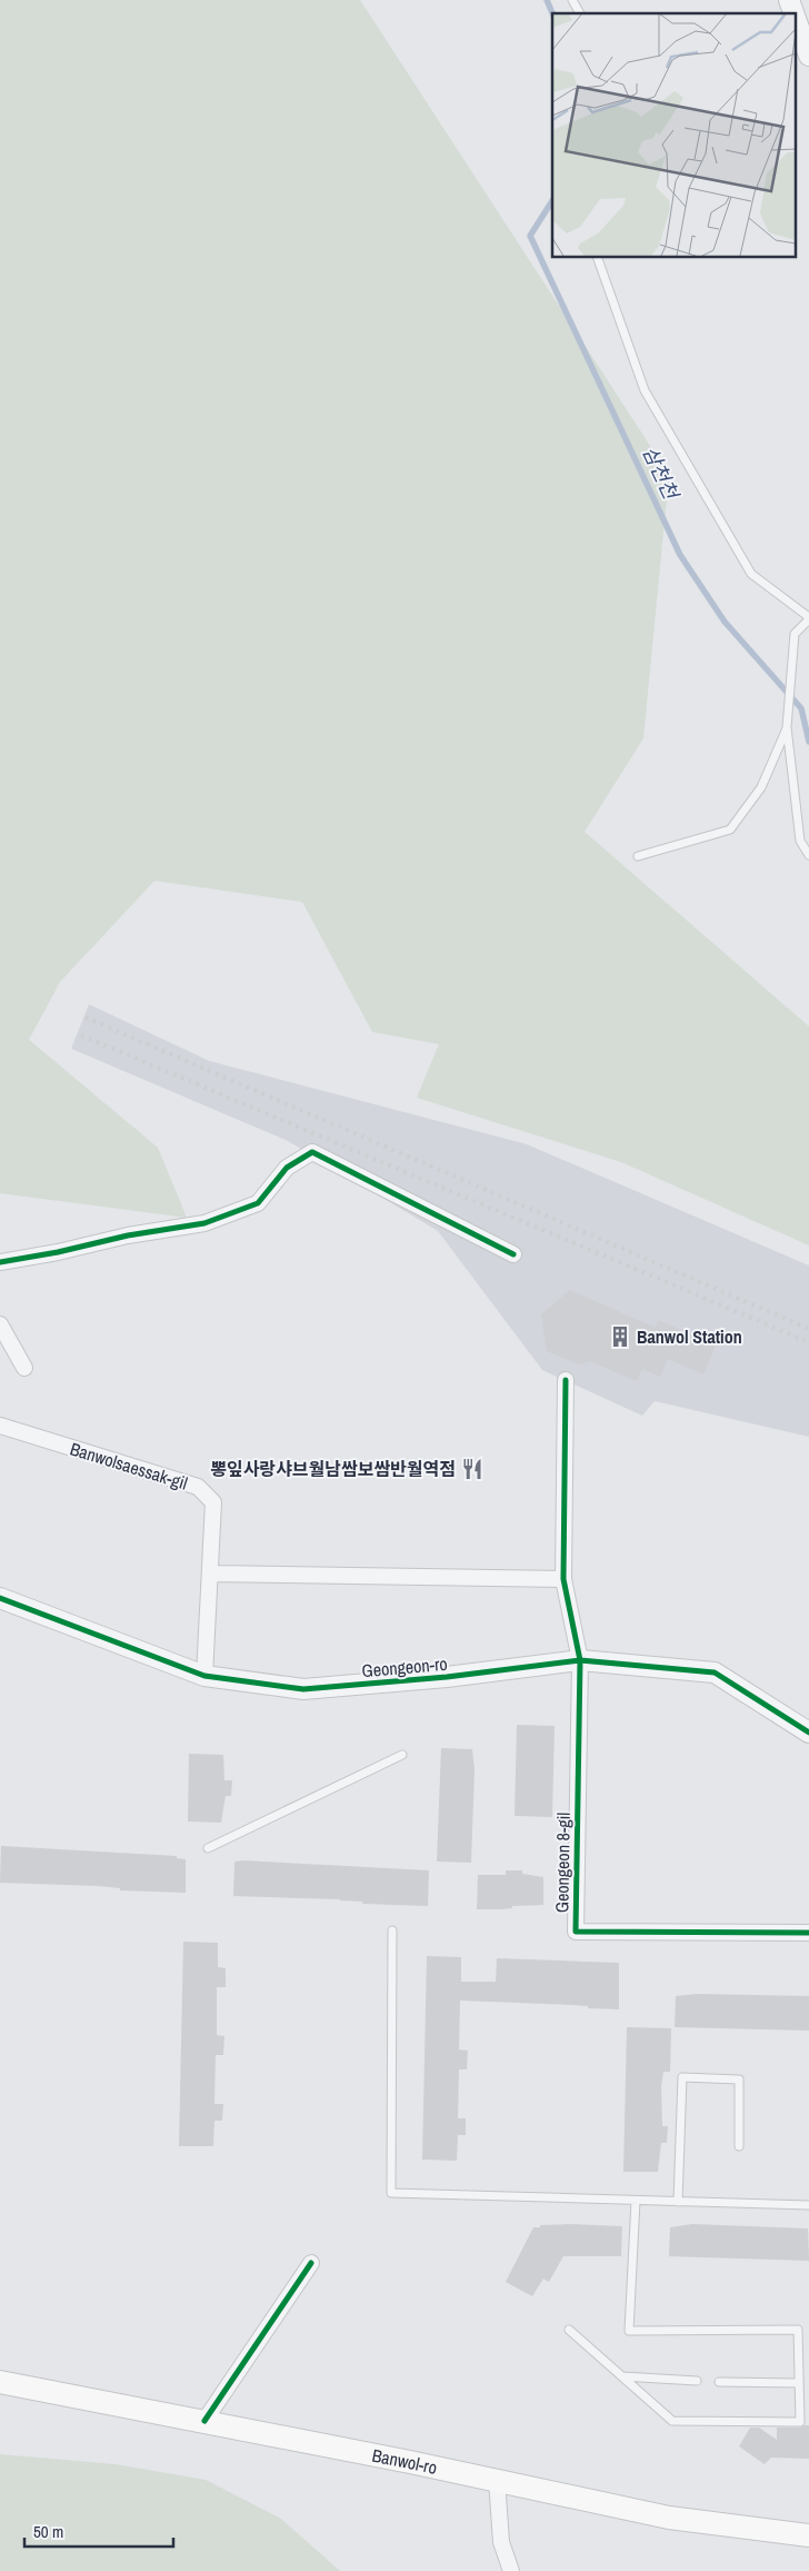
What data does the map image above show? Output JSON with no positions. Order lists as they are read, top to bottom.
{
  "streets": {
    "main road": ["Banwol-ro"],
    "street": ["Banwolsaessak-gil", "Geongeon-ro", "Geongeon 8-gil"]
  },
  "crossings": [
    ["Banwolsaessak-gil", "Geongeon-ro"],
    ["Geongeon-ro", "Geongeon 8-gil"]
  ],
  "water": ["삼천천"],
  "places": {
    "building": ["Banwol Station"],
    "restaurant": ["뽕잎사랑샤브월남쌈보쌈반월역점"]
  },
  "scale_bar": "50 m"
}
